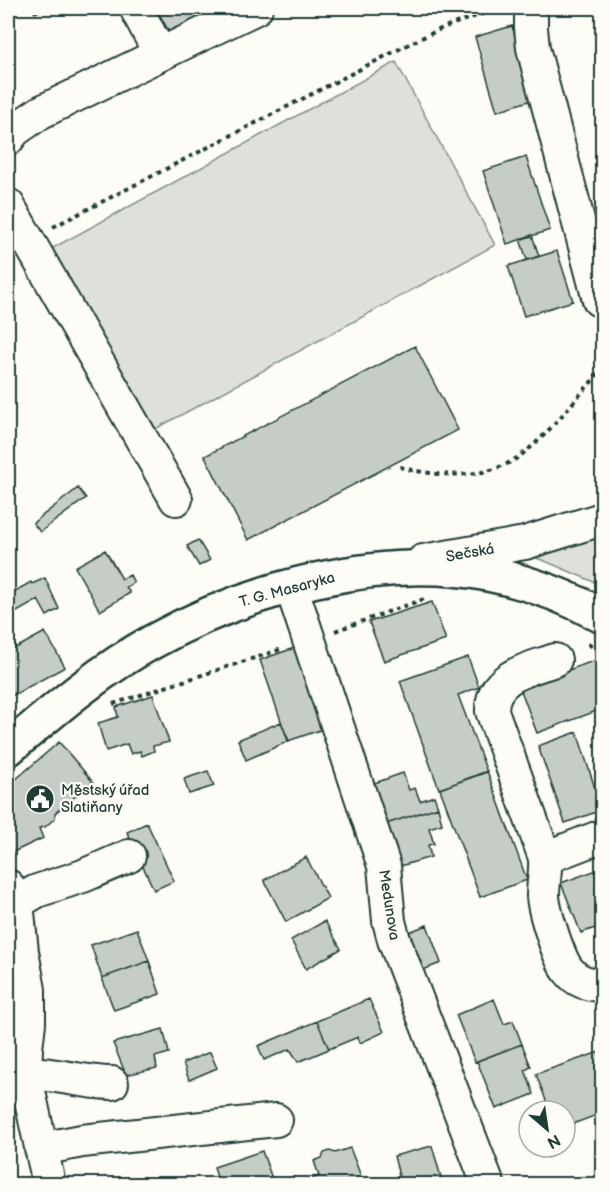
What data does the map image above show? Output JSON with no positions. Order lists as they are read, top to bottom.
{
  "streets": {
    "main road": ["T. G. Masaryka"],
    "street": ["Sečská", "Medunova"]
  },
  "crossings": [
    ["Sečská", "T. G. Masaryka"],
    ["T. G. Masaryka", "Medunova"]
  ],
  "places": {
    "public building": ["Městský úřad Slatiňany"]
  },
  "north": "bottom right"
}
